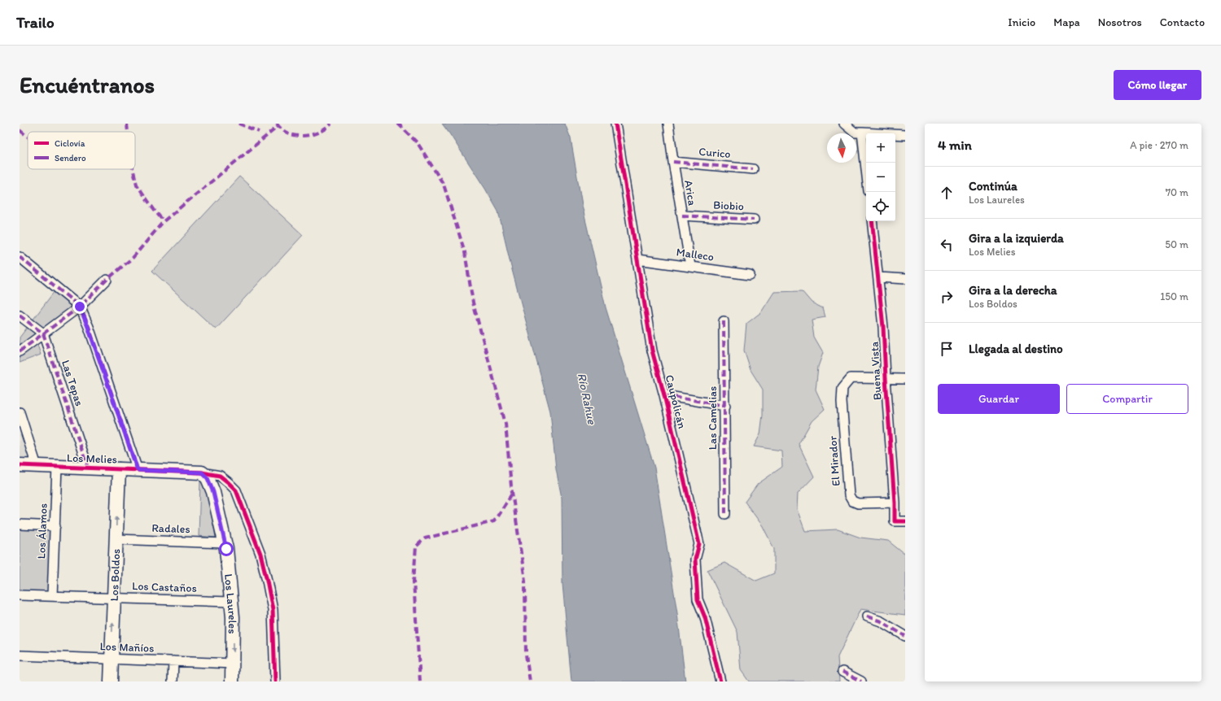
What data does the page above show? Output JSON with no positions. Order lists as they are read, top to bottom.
{
  "streets": {
    "street": [
      "Curico",
      "Arica",
      "Biobio",
      "Malleco",
      "Buena Vista",
      "Las Tepas",
      "Caupolicán",
      "Las Camelias",
      "Los Melies",
      "El Mirador",
      "Radales",
      "Los Álamos",
      "Los Boldos",
      "Los Castaños",
      "Los Laureles",
      "Los Mañíos"
    ]
  },
  "crossings": [
    ["Curico", "Arica"],
    ["Arica", "Biobio"],
    ["Arica", "Malleco"],
    ["Malleco", "Caupolicán"],
    ["Buena Vista", "El Mirador"],
    ["Las Tepas", "Los Melies"],
    ["Los Melies", "Los Álamos"],
    ["Los Melies", "Los Boldos"],
    ["Los Melies", "Los Laureles"],
    ["Radales", "Los Boldos"],
    ["Radales", "Los Laureles"],
    ["Los Álamos", "Los Castaños"],
    ["Los Boldos", "Los Castaños"],
    ["Los Boldos", "Los Mañíos"],
    ["Los Castaños", "Los Laureles"],
    ["Los Laureles", "Los Mañíos"]
  ],
  "one_way": ["Los Boldos"],
  "water": ["Río Rahue"],
  "legend": ["Ciclovía", "Sendero"],
  "north": "bottom",
  "page": {
    "header": "Trailo",
    "nav": [
      "Inicio",
      "Mapa",
      "Nosotros",
      "Contacto"
    ],
    "buttons": [
      "Cómo llegar",
      ["Guardar", "Compartir"]
    ],
    "title": "Encuéntranos",
    "heading": ["4 min", "A pie · 270 m"],
    "map_buttons": ["+", "−"],
    "list": [
      ["Continúa", "Los Laureles", "70 m"],
      ["Gira a la izquierda", "Los Melies", "50 m"],
      ["Gira a la derecha", "Los Boldos", "150 m"],
      "Llegada al destino"
    ]
  }
}
